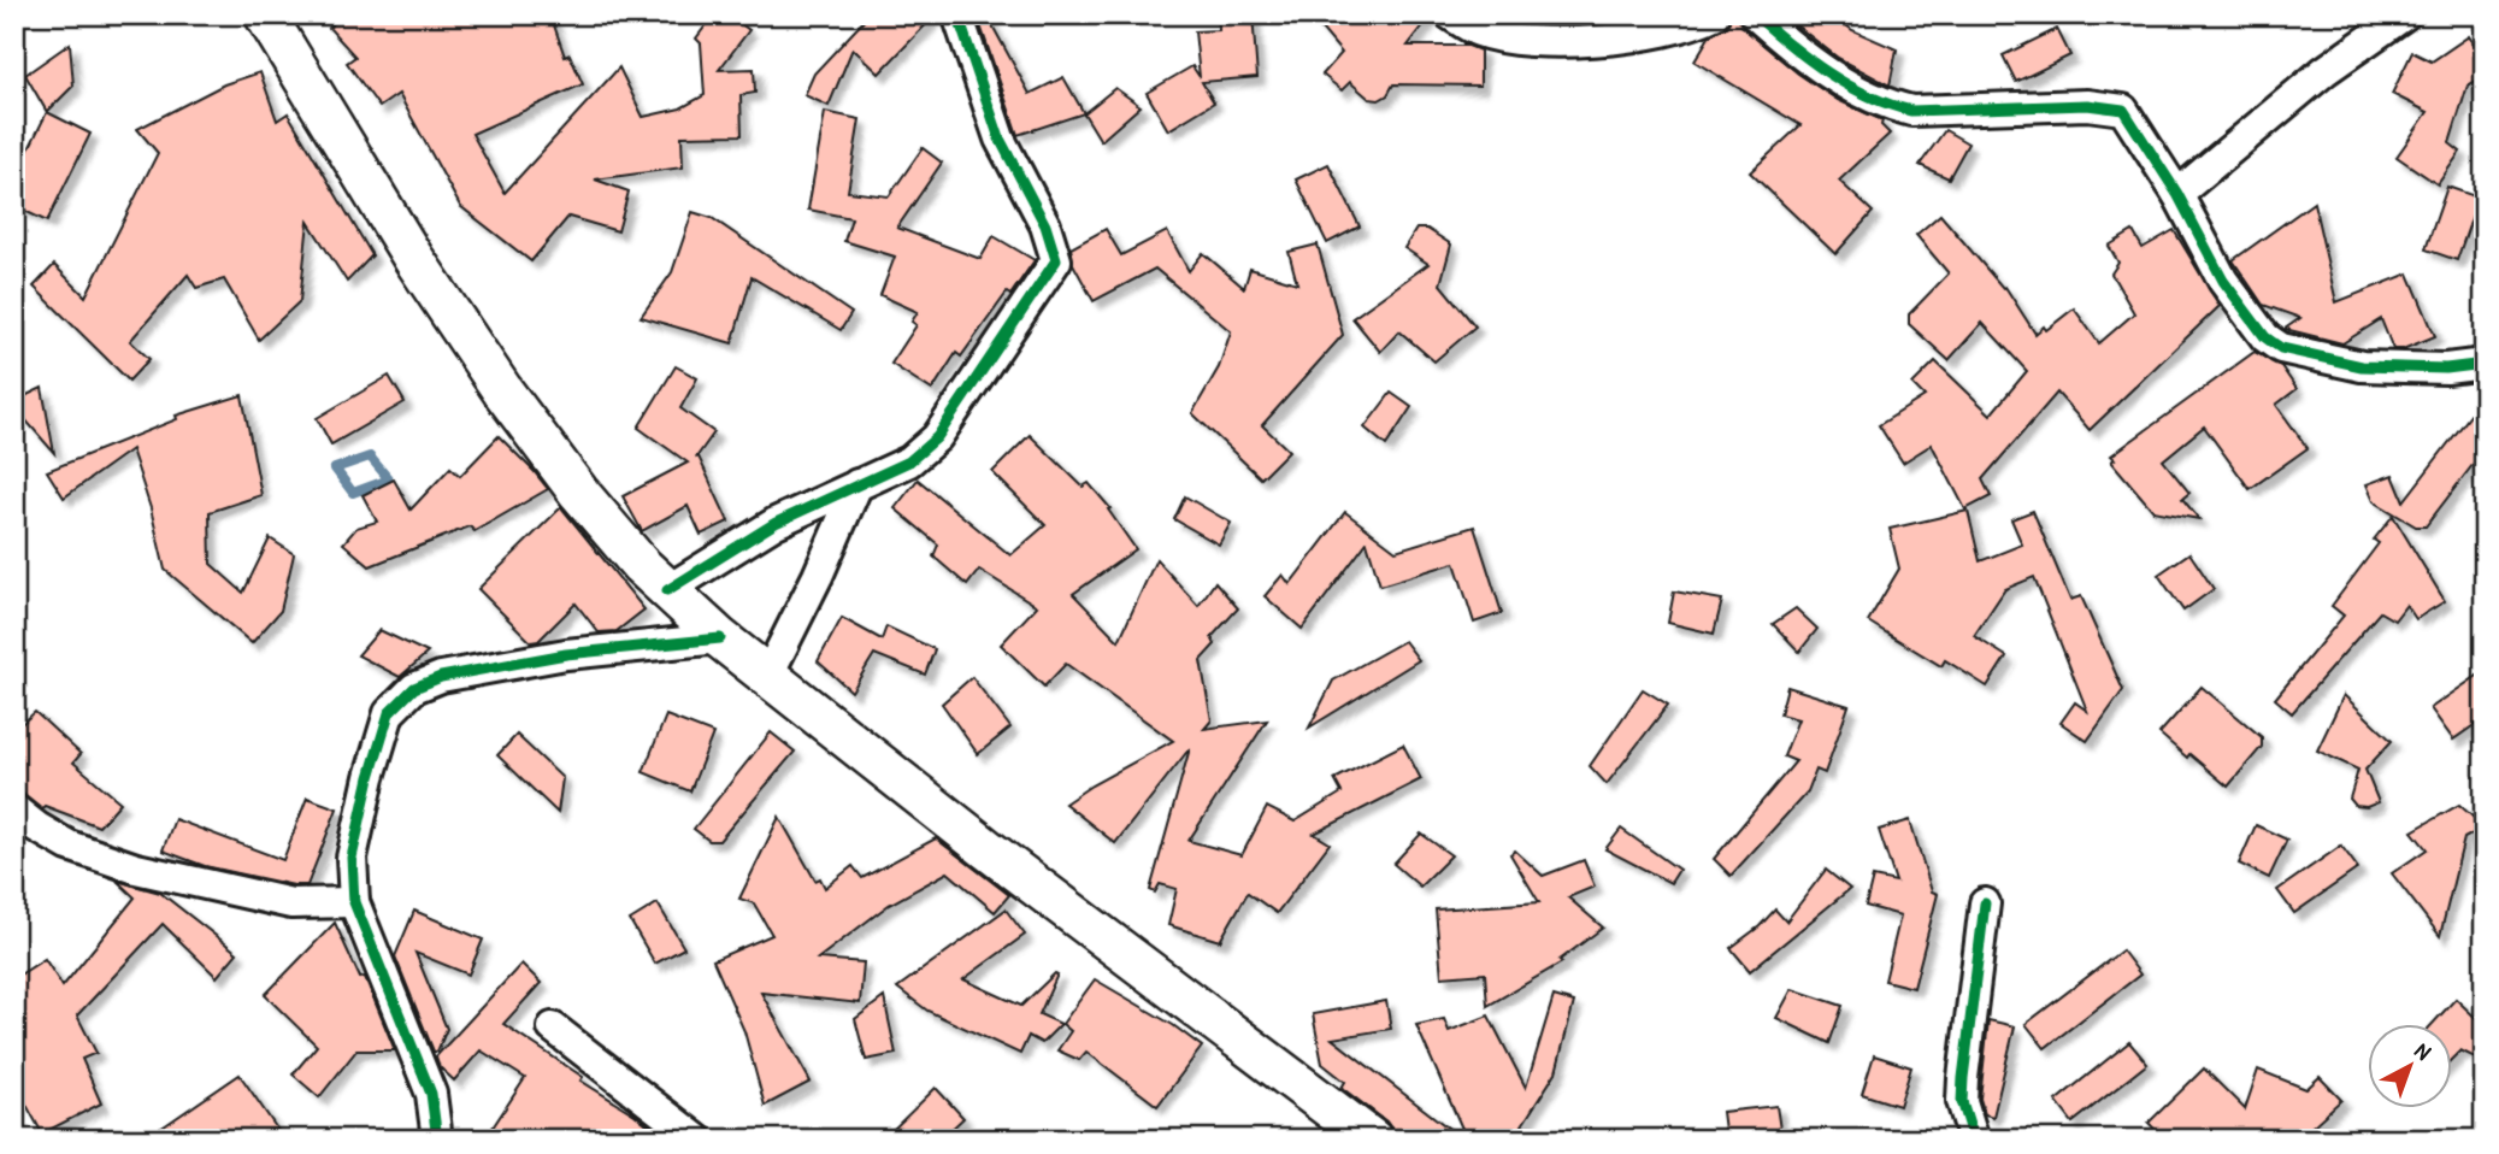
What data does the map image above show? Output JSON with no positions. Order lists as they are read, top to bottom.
{
  "north": "top right"
}
